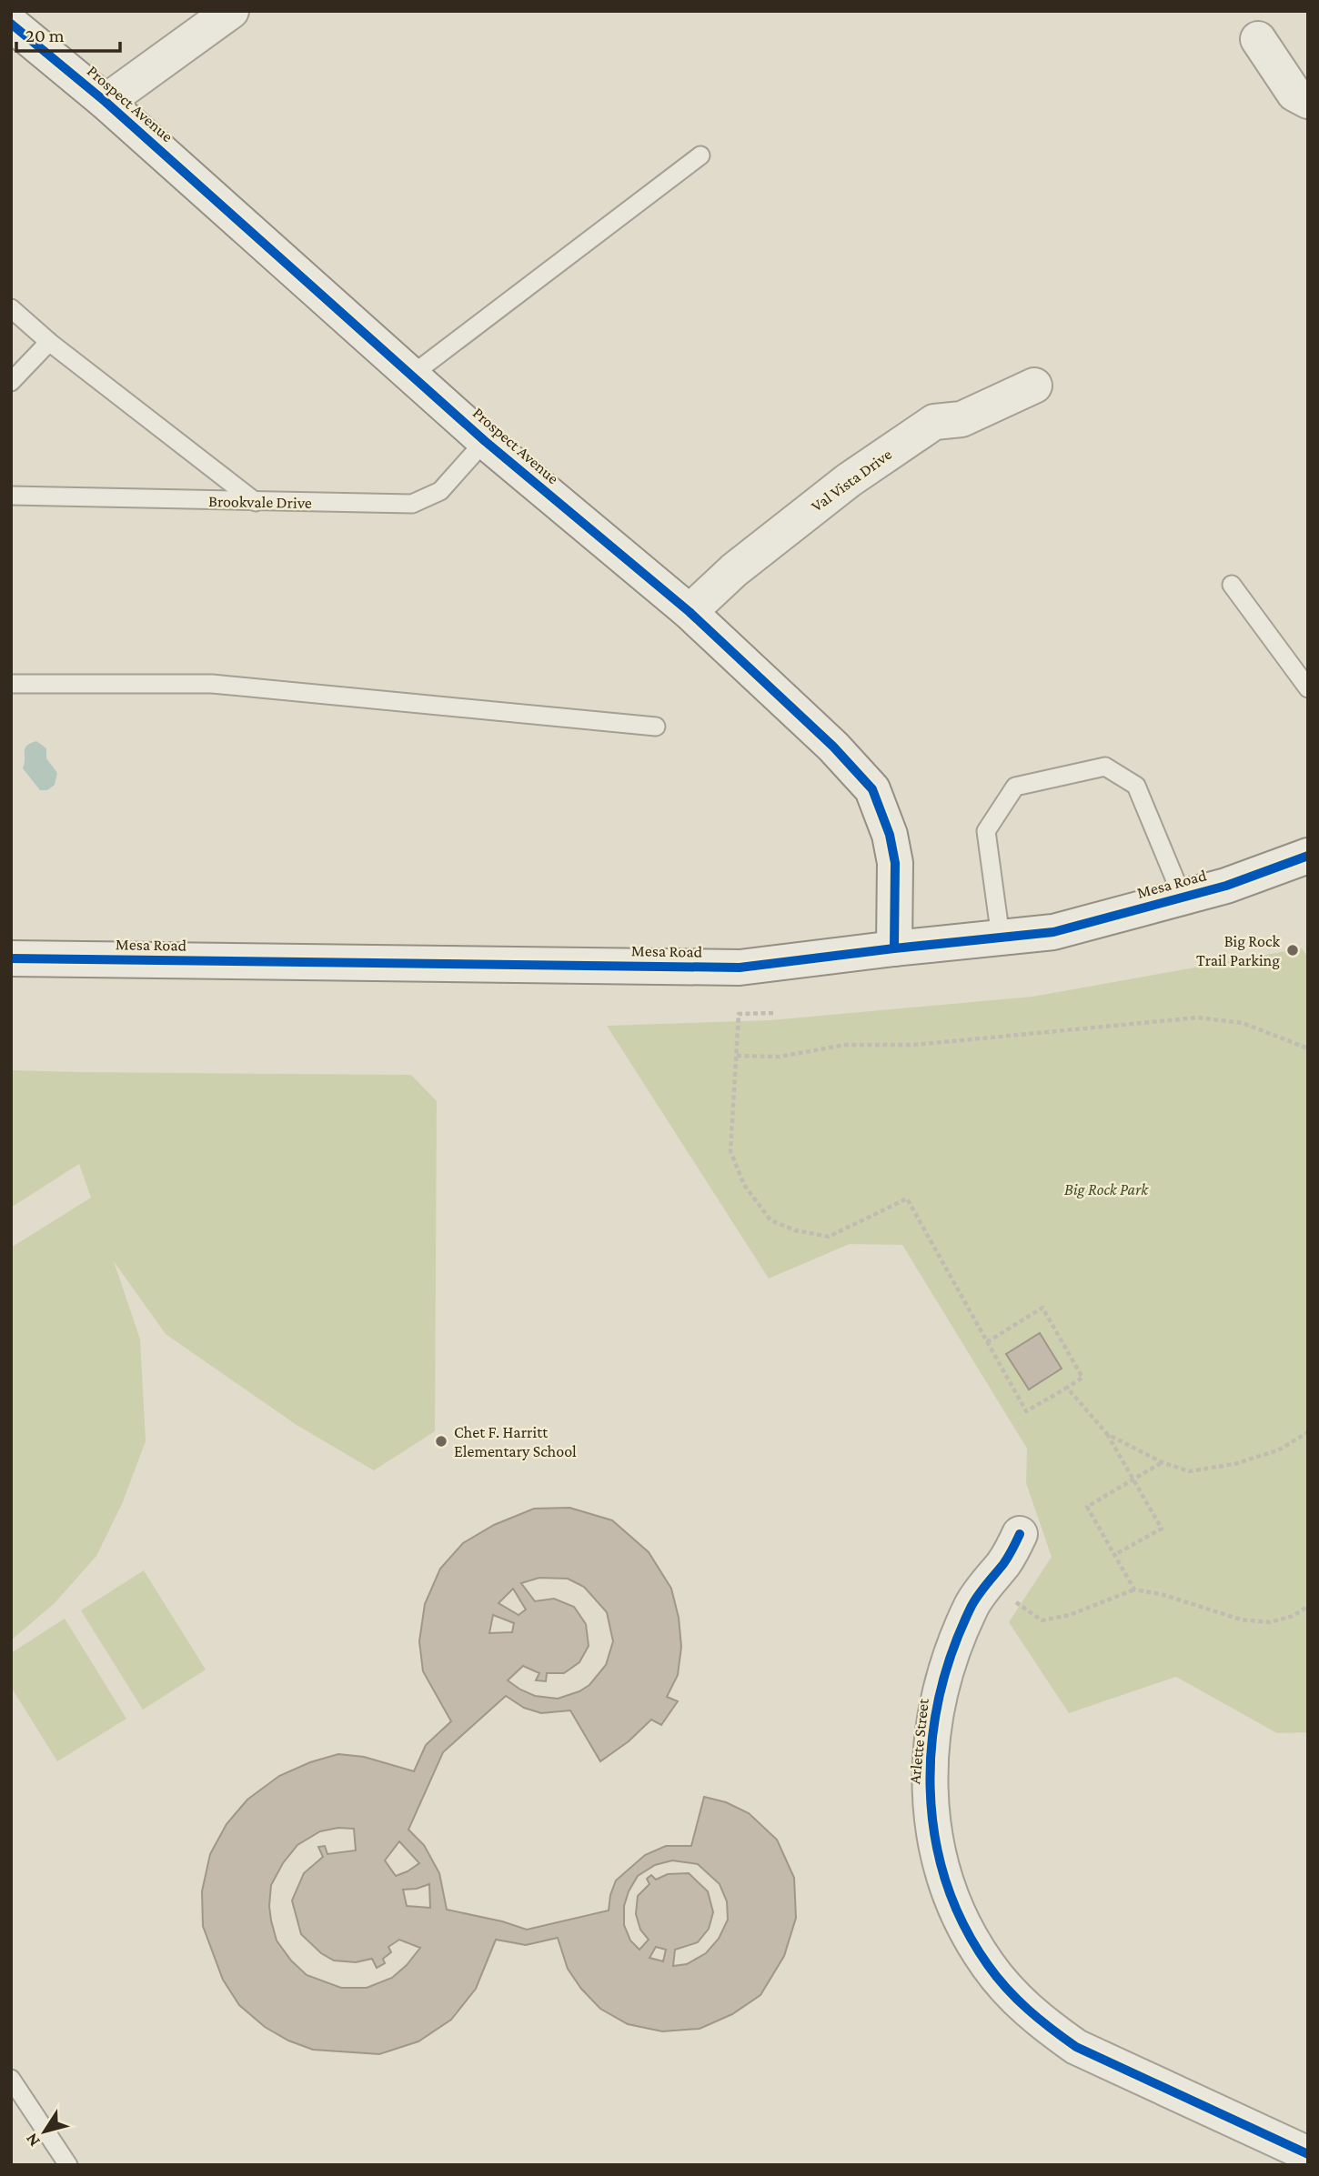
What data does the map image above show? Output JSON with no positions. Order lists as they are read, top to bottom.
{
  "streets": {
    "street": [
      "Prospect Avenue",
      "Val Vista Drive",
      "Mesa Road",
      "Arlette Street"
    ],
    "lane": ["Brookvale Drive"]
  },
  "crossings": [
    ["Prospect Avenue", "Val Vista Drive"],
    ["Prospect Avenue", "Brookvale Drive"],
    ["Prospect Avenue", "Mesa Road"]
  ],
  "parks": ["Big Rock Park"],
  "places": ["Big Rock Trail Parking", "Chet F. Harritt Elementary School"],
  "scale_bar": "20 m",
  "north": "bottom left"
}
